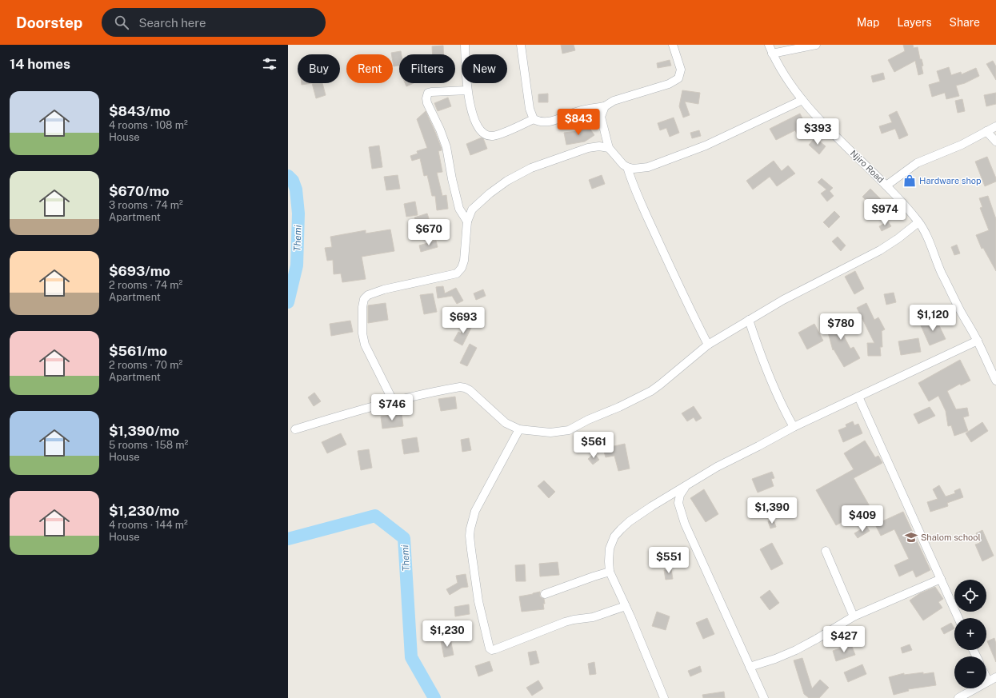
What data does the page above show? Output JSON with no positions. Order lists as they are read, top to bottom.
{
  "streets": {
    "street": ["Njiro Road"]
  },
  "water": ["Themi"],
  "places": {
    "shop": ["Hardware shop"],
    "school or university": ["Shalom school"]
  },
  "page": {
    "header": "Doorstep",
    "search": "Search here",
    "nav": ["Map", "Layers", "Share"],
    "heading": "14 homes",
    "chip": [
      "Buy",
      "Rent",
      "Filters",
      "New"
    ],
    "list": [
      {
        "name": "$843/mo",
        "note": "4 rooms · 108 m² · House"
      },
      {
        "name": "$670/mo",
        "note": "3 rooms · 74 m² · Apartment"
      },
      {
        "name": "$693/mo",
        "note": "2 rooms · 74 m² · Apartment"
      },
      {
        "name": "$561/mo",
        "note": "2 rooms · 70 m² · Apartment"
      },
      {
        "name": "$1,390/mo",
        "note": "5 rooms · 158 m² · House"
      },
      {
        "name": "$1,230/mo",
        "note": "4 rooms · 144 m² · House"
      }
    ],
    "price": [
      "$843",
      "$393",
      "$974",
      "$670",
      "$1,120",
      "$693",
      "$780",
      "$746",
      "$561",
      "$1,390",
      "$409",
      "$551",
      "$1,230",
      "$427"
    ],
    "map_buttons": ["+", "−"]
  }
}
